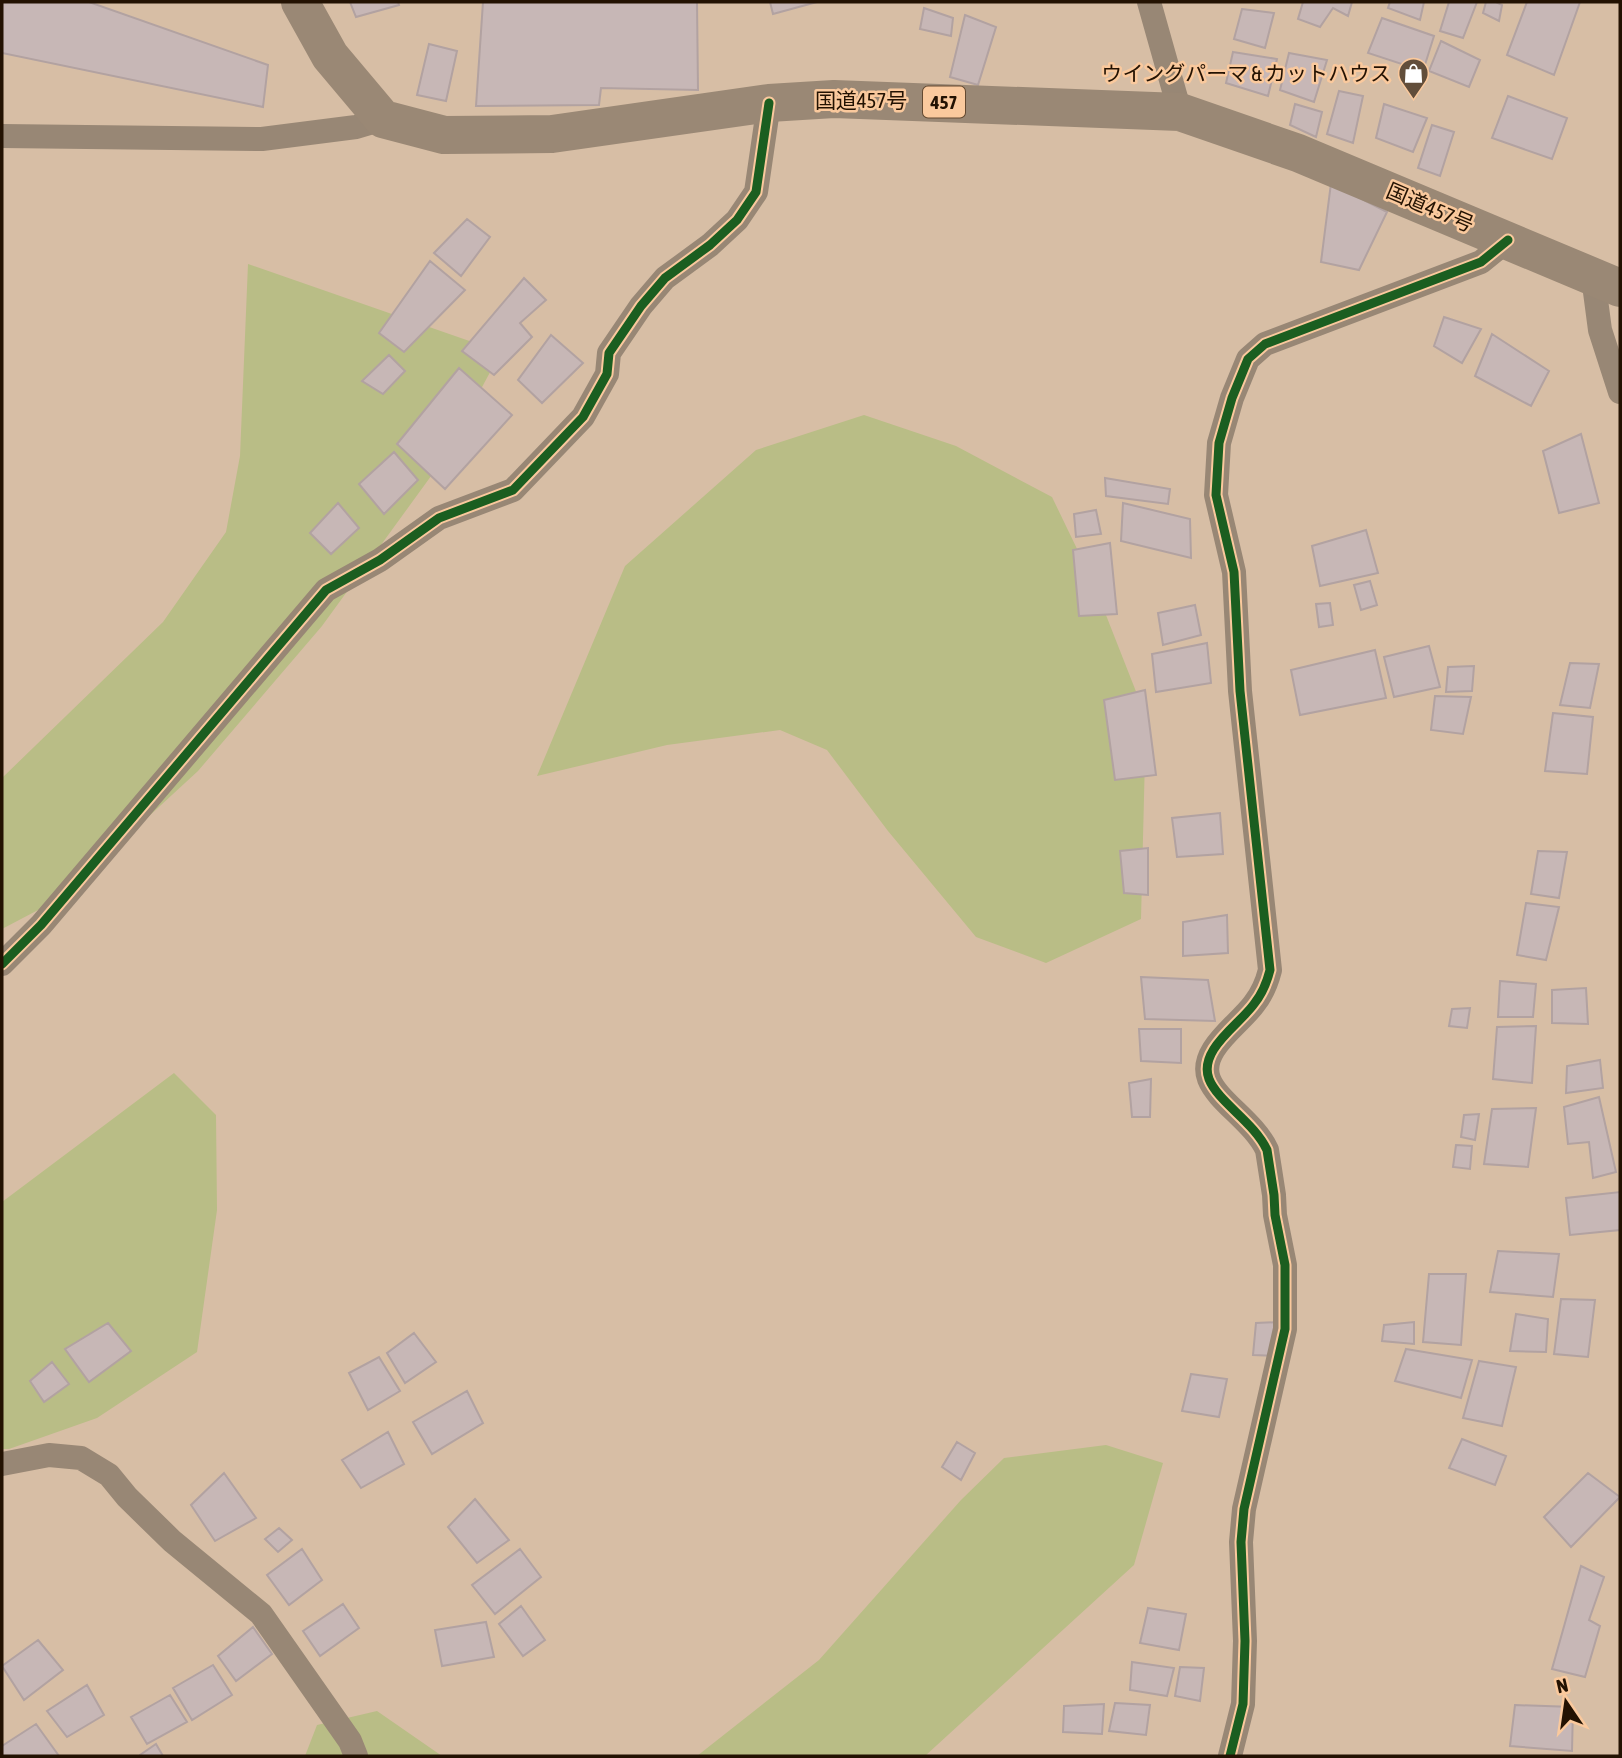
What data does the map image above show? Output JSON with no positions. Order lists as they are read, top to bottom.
{
  "streets": {
    "highway": ["国道457号", "457"]
  },
  "places": {
    "shop": ["ウイングパーマ & カットハウス"]
  },
  "north": "top"
}
